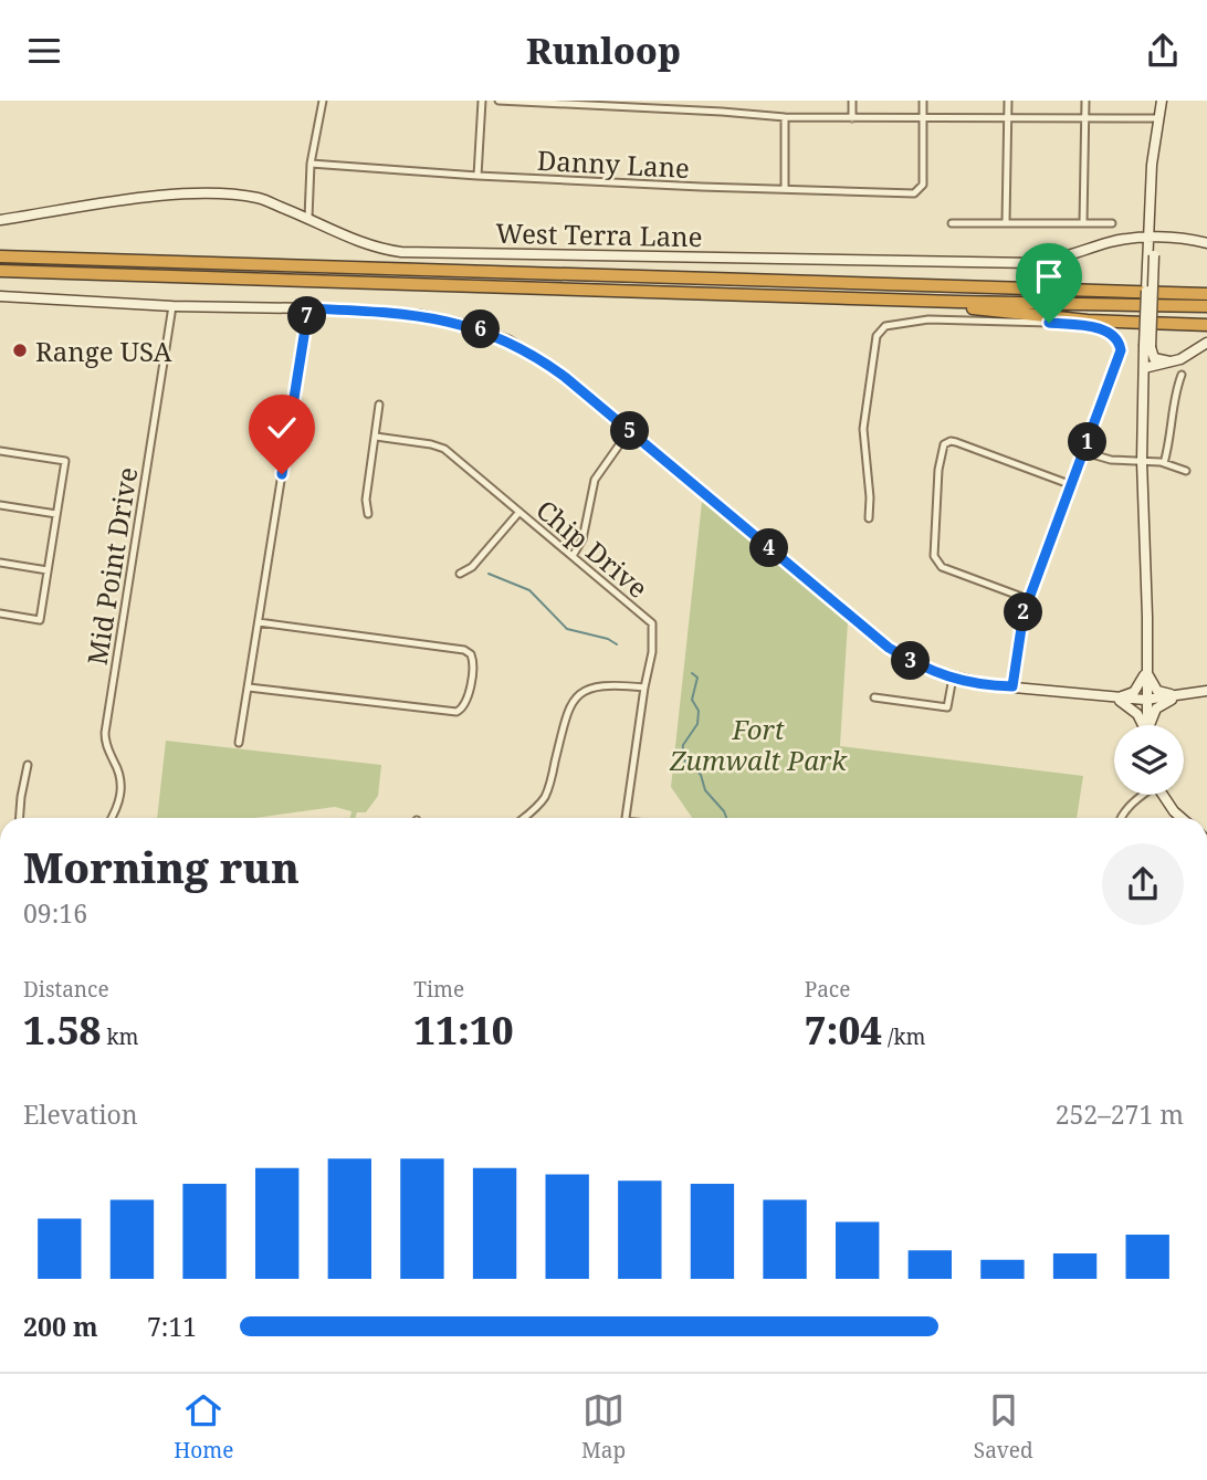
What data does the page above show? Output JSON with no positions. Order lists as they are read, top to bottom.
{
  "streets": {
    "street": [
      "Danny Lane",
      "West Terra Lane",
      "Chip Drive",
      "Mid Point Drive"
    ]
  },
  "parks": ["Fort Zumwalt Park"],
  "places": ["Range USA"],
  "page": {
    "header": "Runloop",
    "pins": [
      "7",
      "6",
      "5",
      "1",
      "4",
      "2",
      "3"
    ],
    "heading": ["Morning run", "09:16"],
    "stats": [
      ["Distance", "1.58 km"],
      ["Time", "11:10"],
      ["Pace", "7:04 /km"]
    ],
    "chart": ["Elevation", "252–271 m"],
    "list": [
      {
        "name": "200 m",
        "note": "7:11"
      }
    ],
    "tabs": ["Home", "Map", "Saved"]
  }
}
